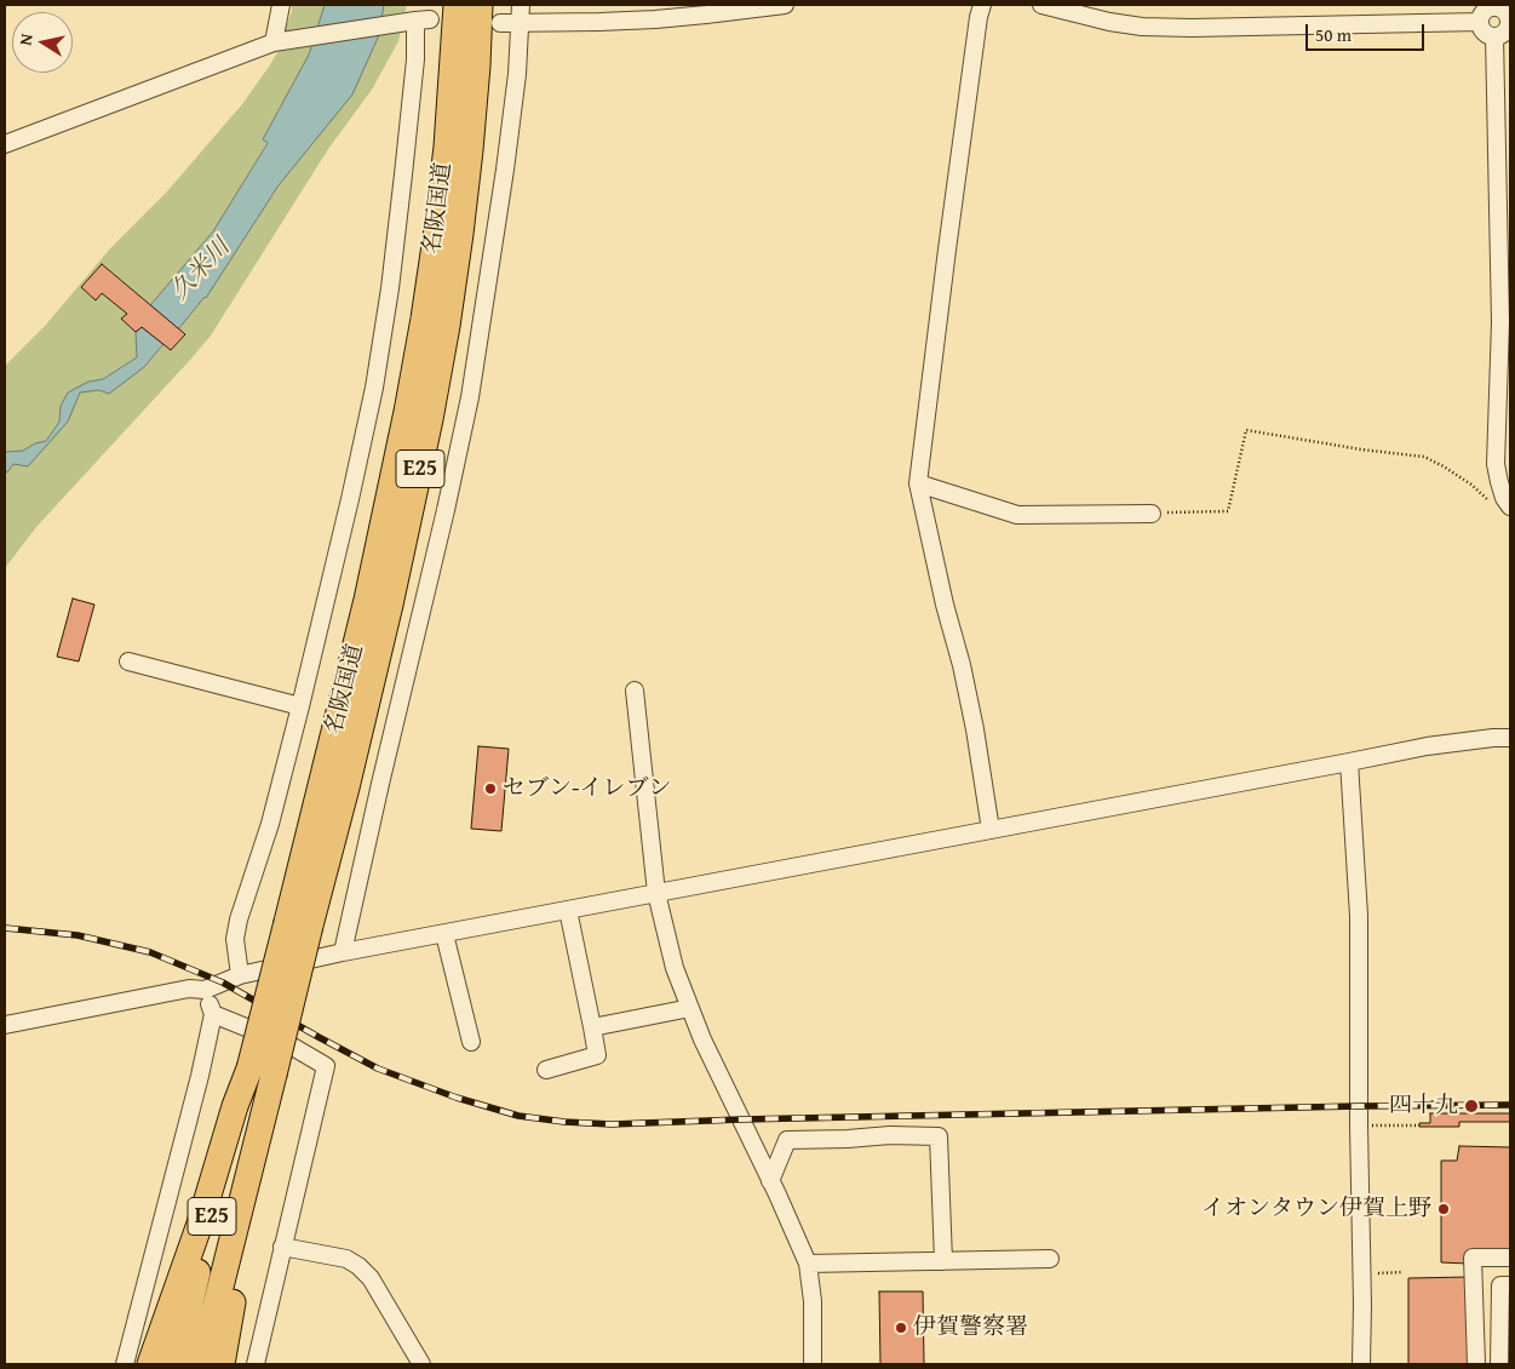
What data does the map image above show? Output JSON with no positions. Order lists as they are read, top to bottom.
{
  "streets": {
    "highway": ["名阪国道", "E25"]
  },
  "water": ["久米川"],
  "places": [
    "セブン-イレブン",
    "四十九",
    "イオンタウン伊賀上野",
    "伊賀警察署"
  ],
  "scale_bar": "50 m",
  "north": "left"
}
